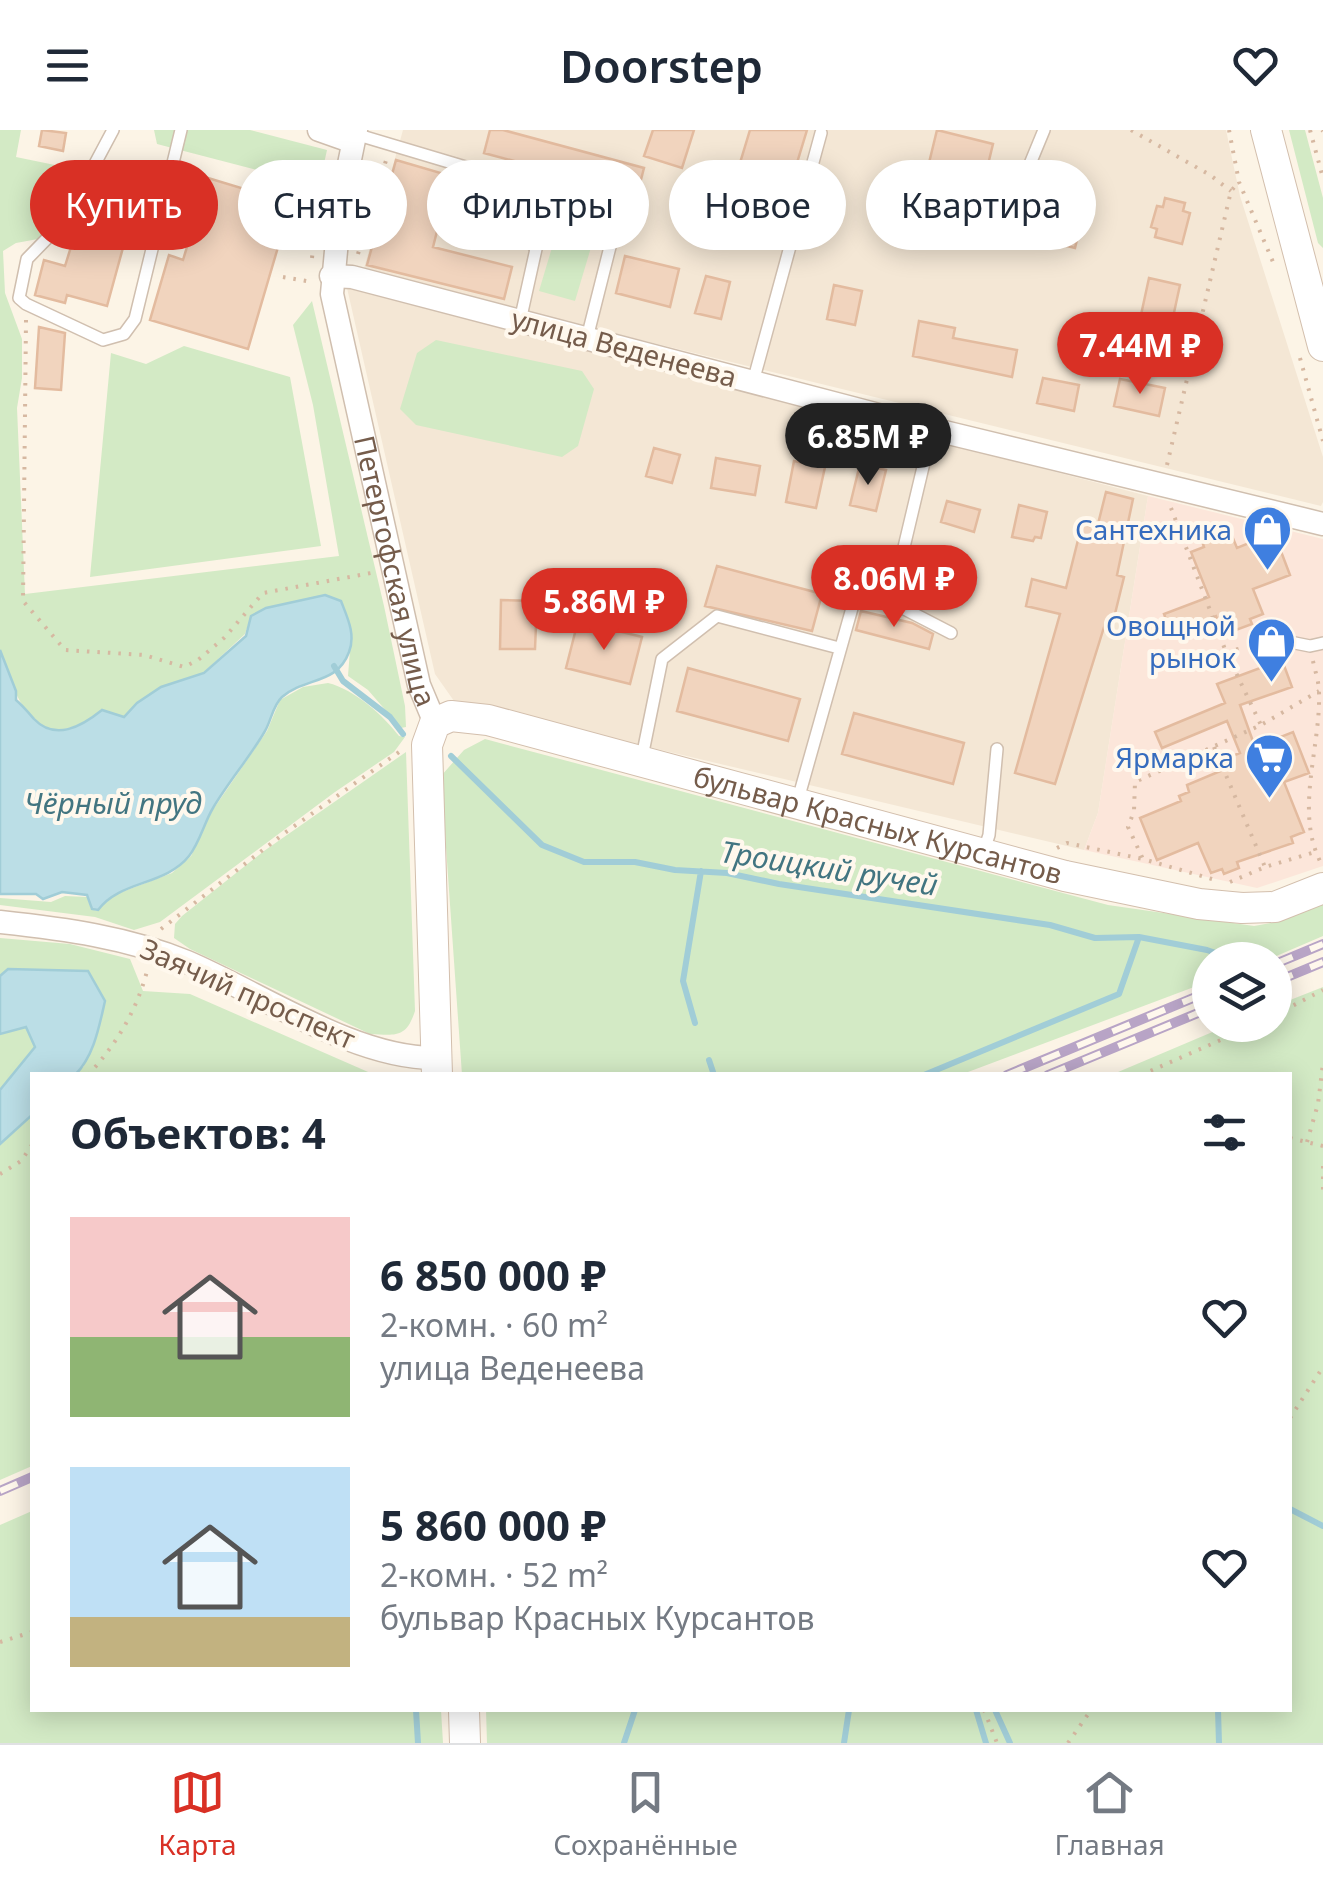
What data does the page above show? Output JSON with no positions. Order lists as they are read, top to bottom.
{
  "streets": {
    "main road": ["Петергофская улица", "бульвар Красных Курсантов"],
    "street": ["улица Веденеева", "Заячий проспект"]
  },
  "crossings": [
    ["улица Веденеева", "Петергофская улица"],
    ["Петергофская улица", "бульвар Красных Курсантов"],
    ["Петергофская улица", "Заячий проспект"]
  ],
  "water": ["Чёрный пруд", "Троицкий ручей"],
  "places": {
    "shop": ["Сантехника", "Овощной рынок"],
    "supermarket": ["Ярмарка"]
  },
  "page": {
    "header": "Doorstep",
    "chip": [
      "Купить",
      "Снять",
      "Фильтры",
      "Новое",
      "Квартира"
    ],
    "price": [
      "7.44M ₽",
      "6.85M ₽",
      "8.06M ₽",
      "5.86M ₽"
    ],
    "heading": "Объектов: 4",
    "list": [
      {
        "name": "6 850 000 ₽",
        "note": "2-комн. · 60 m² · улица Веденеева"
      },
      {
        "name": "5 860 000 ₽",
        "note": "2-комн. · 52 m² · бульвар Красных Курсантов"
      }
    ],
    "tabs": ["Карта", "Сохранённые", "Главная"]
  }
}
